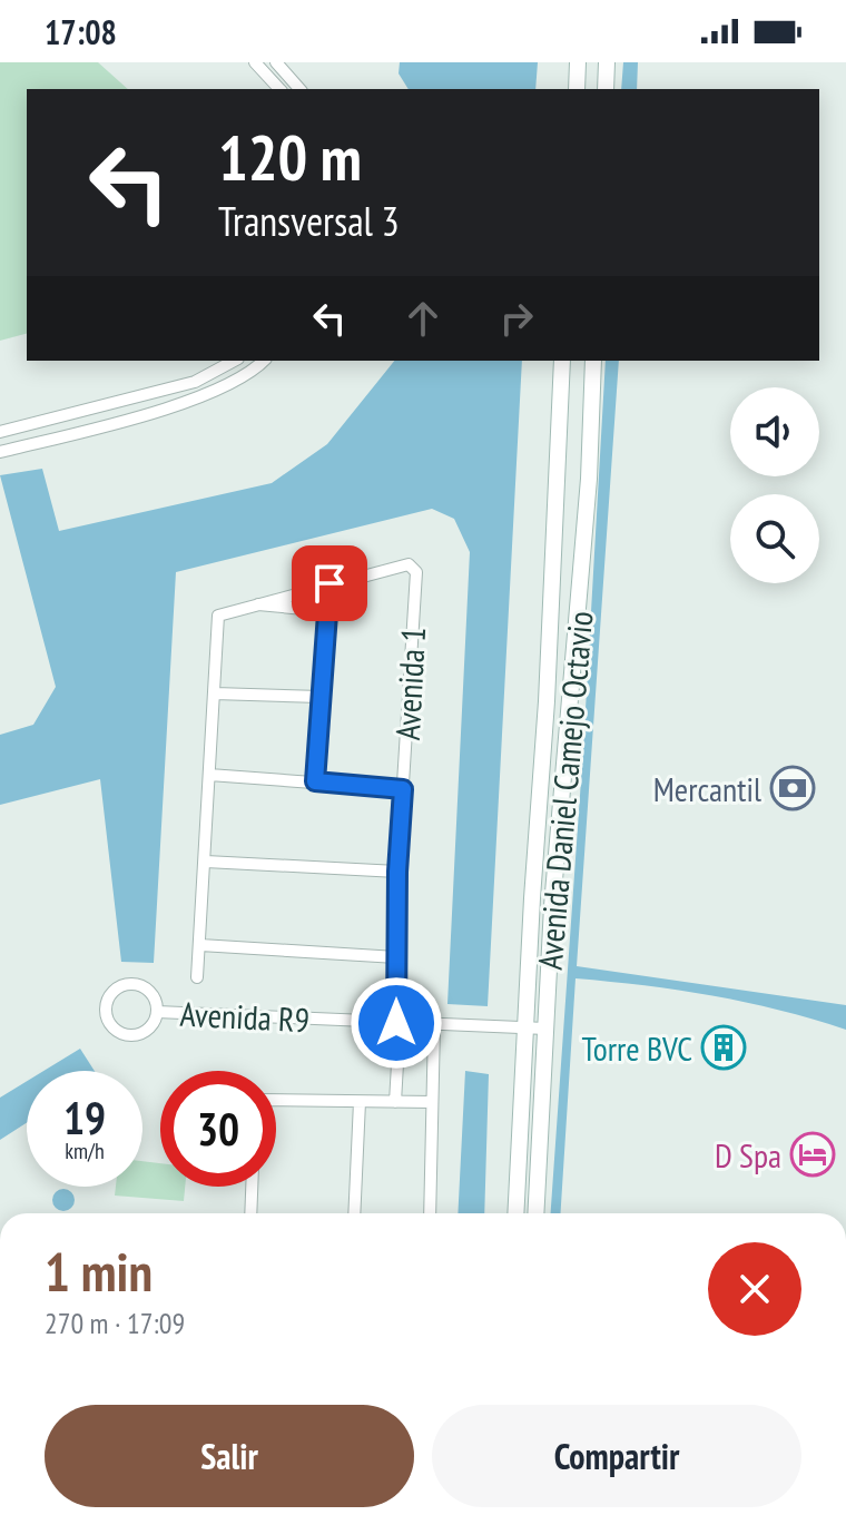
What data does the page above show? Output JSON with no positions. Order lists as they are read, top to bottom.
{
  "streets": {
    "main road": ["Avenida Daniel Camejo Octavio"],
    "street": ["Avenida 1", "Avenida R9"]
  },
  "crossings": [
    ["Avenida 1", "Avenida R9"],
    ["Avenida Daniel Camejo Octavio", "Avenida R9"]
  ],
  "places": {
    "bank": ["Mercantil"],
    "building": ["Torre BVC"],
    "hotel": ["D Spa"]
  },
  "page": {
    "status": "17:08",
    "turn": ["120 m", "Transversal 3"],
    "speed": "19 km/h",
    "limit": "30",
    "heading": ["1 min", "270 m · 17:09"],
    "buttons": ["Salir", "Compartir"]
  }
}
